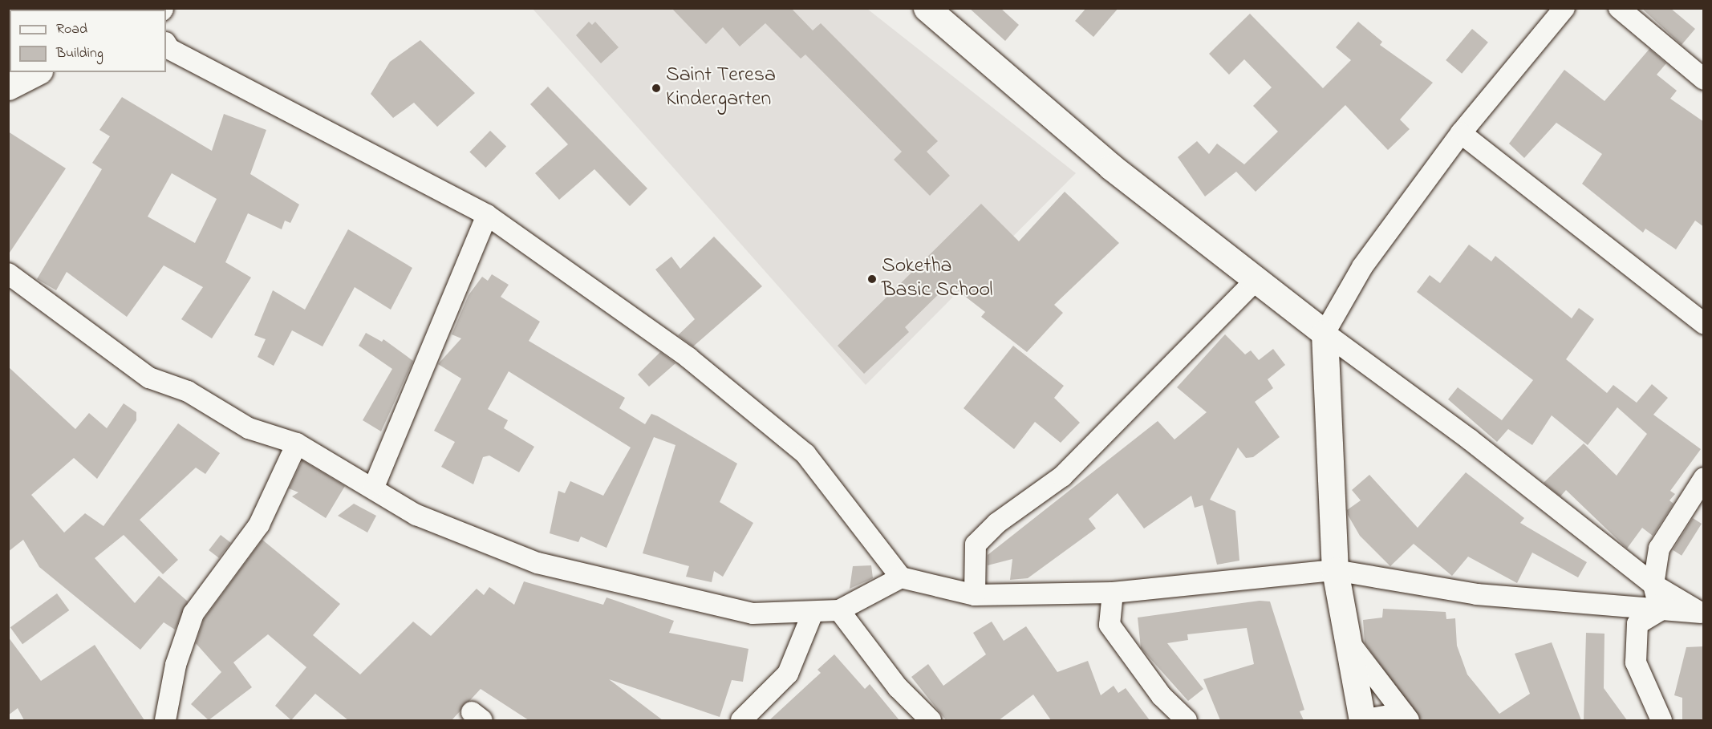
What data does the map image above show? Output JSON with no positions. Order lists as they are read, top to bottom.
{
  "places": ["Saint Teresa Kindergarten", "Soketha Basic School"],
  "legend": ["Road", "Building"]
}
